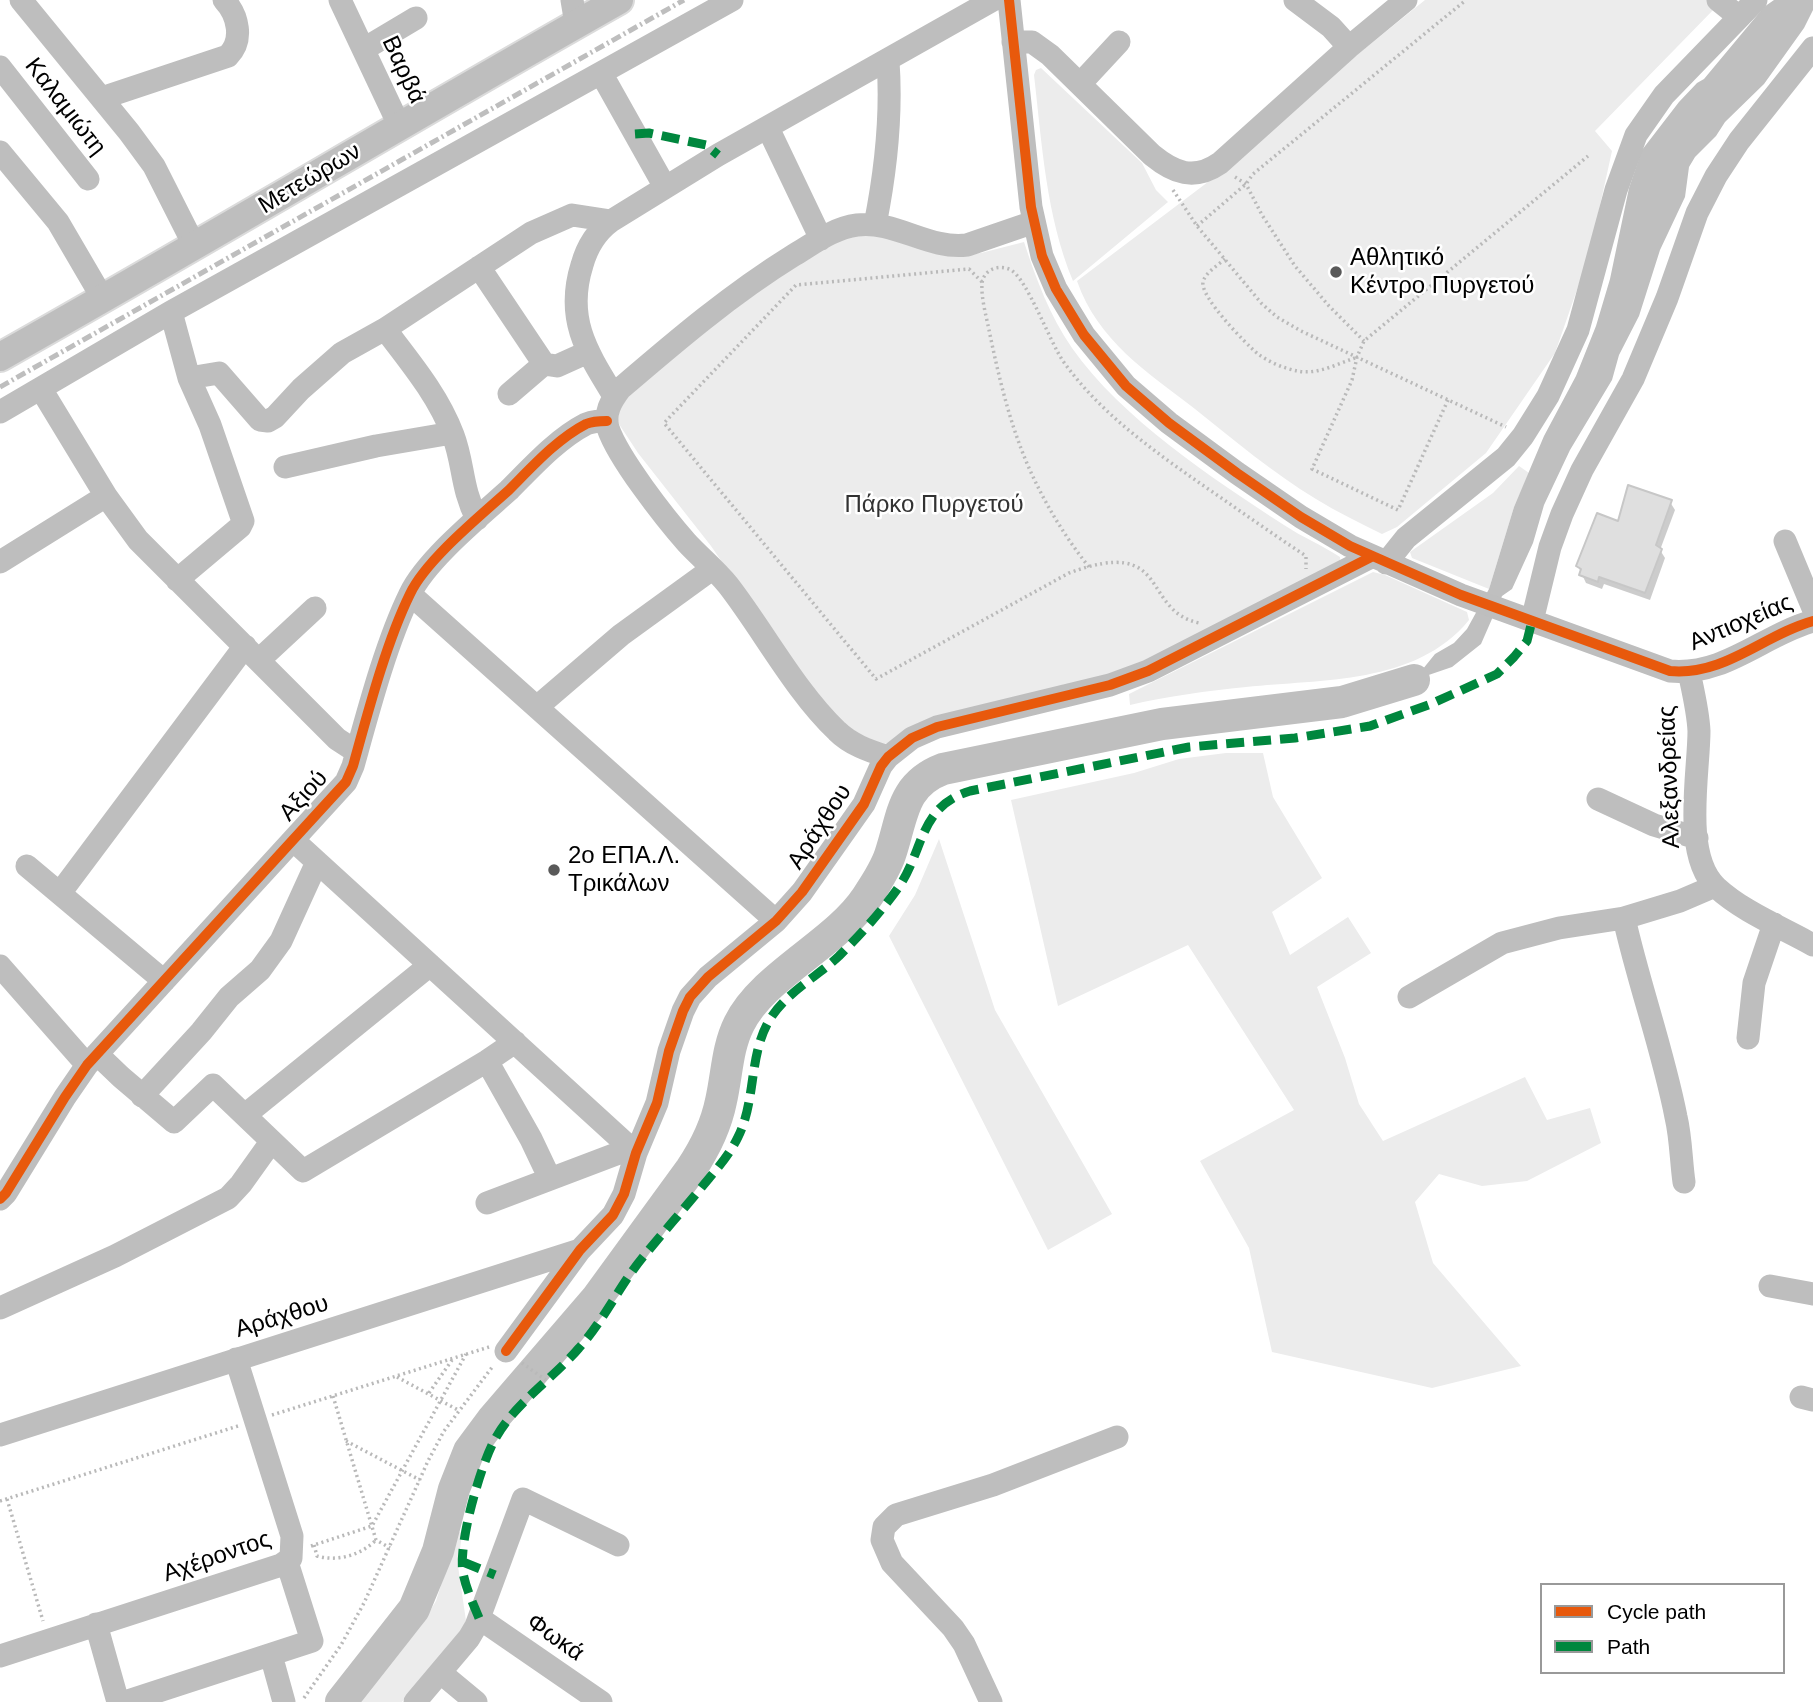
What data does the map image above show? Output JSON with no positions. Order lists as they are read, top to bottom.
{
  "streets": {
    "main road": ["Μετεώρων"],
    "street": [
      "Βαρβά",
      "Καλαμιώτη",
      "Αντιοχείας",
      "Αλεξανδρείας",
      "Αξιού",
      "Αράχθου",
      "Αχέροντος",
      "Φωκά"
    ]
  },
  "crossings": [
    ["Βαρβά", "Μετεώρων"],
    ["Αντιοχείας", "Αλεξανδρείας"],
    ["Αράχθου", "Αχέροντος"]
  ],
  "parks": ["Πάρκο Πυργετού"],
  "places": ["Αθλητικό Κέντρο Πυργετού", "2ο ΕΠΑ.Λ. Τρικάλων"],
  "legend": ["Cycle path", "Path"]
}
